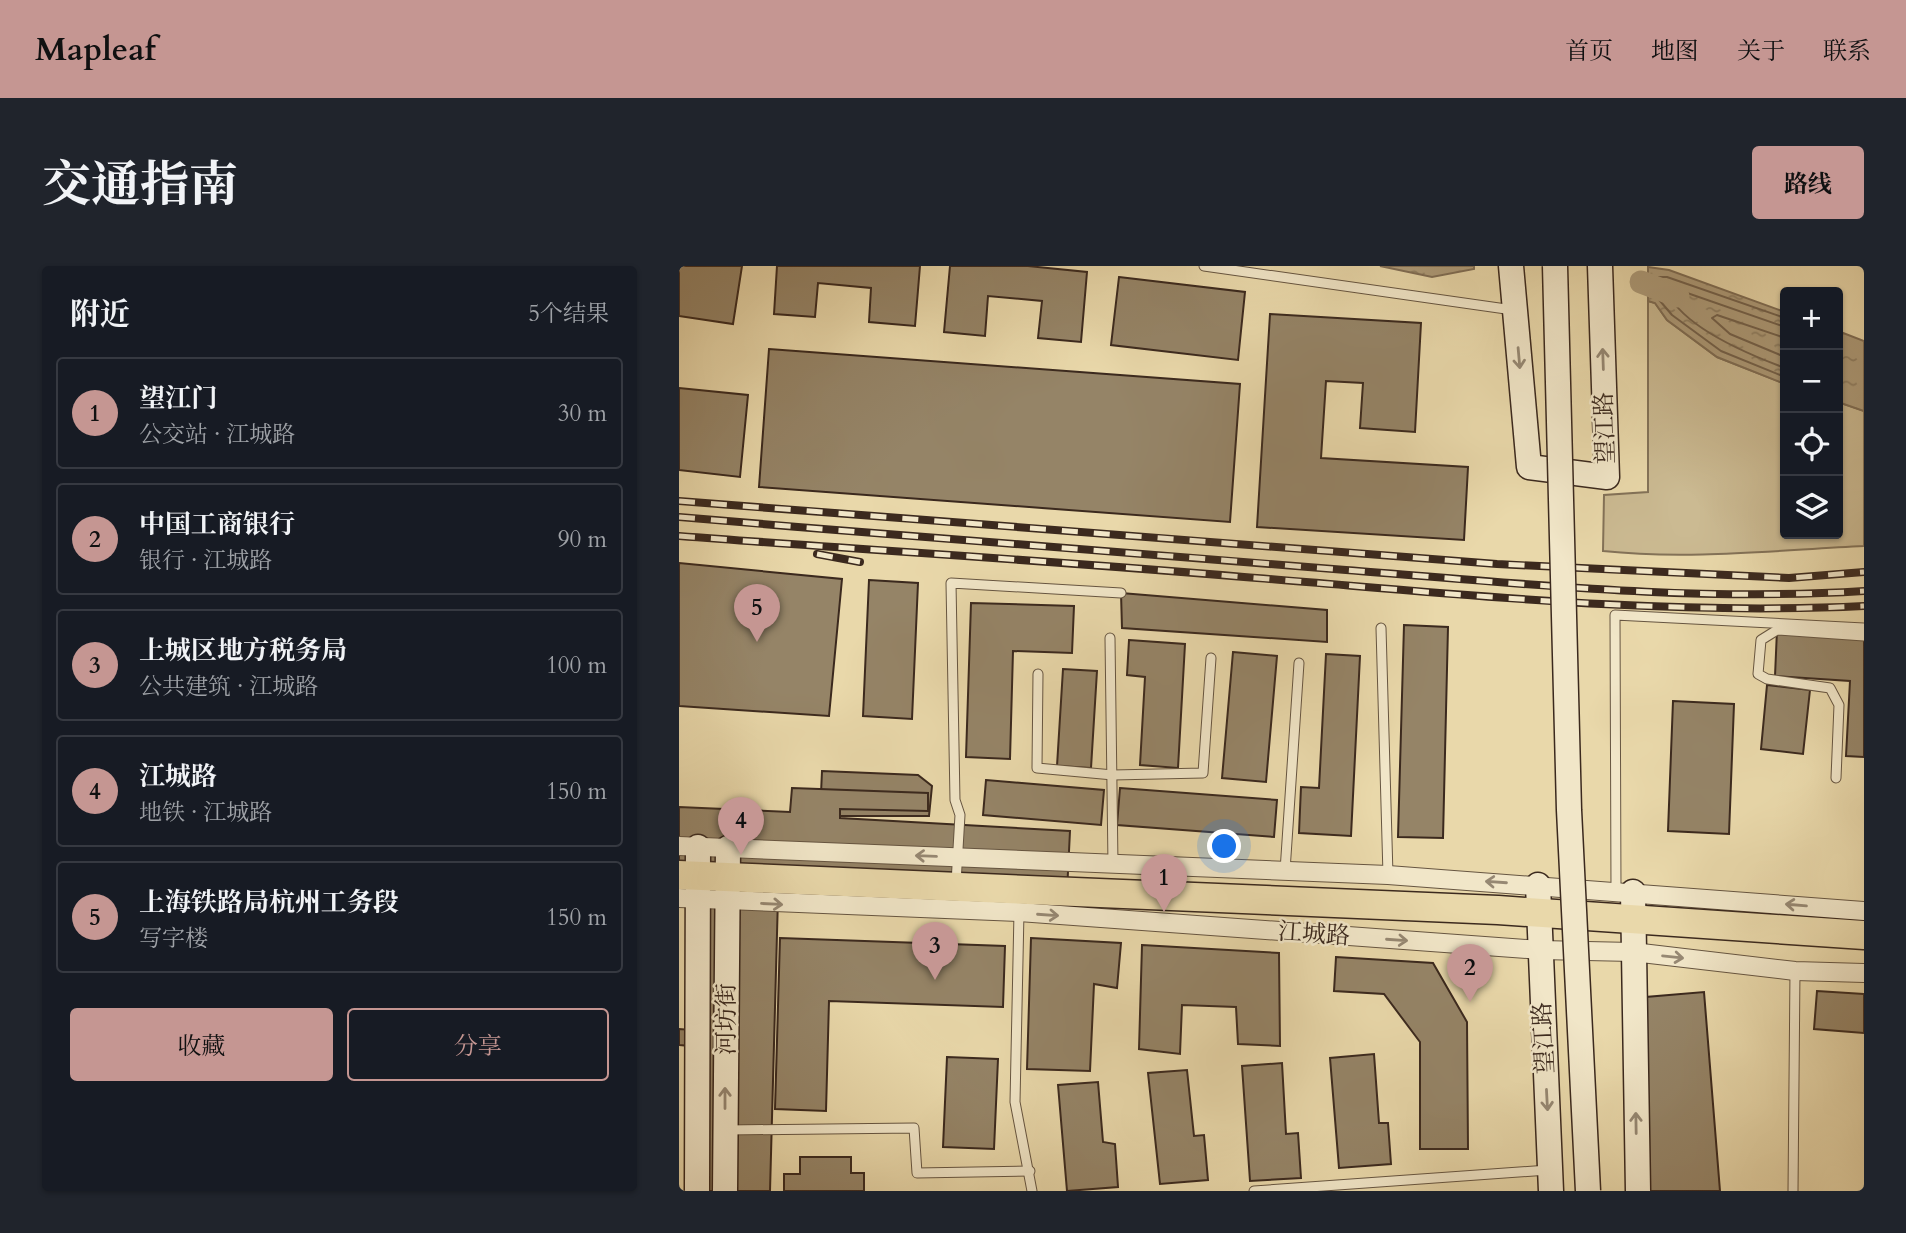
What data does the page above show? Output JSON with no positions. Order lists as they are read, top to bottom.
{
  "streets": {
    "main road": ["江城路"],
    "street": ["望江路", "河坊街"]
  },
  "crossings": [
    ["望江路", "江城路"],
    ["江城路", "河坊街"]
  ],
  "page": {
    "header": "Mapleaf",
    "nav": [
      "首页",
      "地图",
      "关于",
      "联系"
    ],
    "title": "交通指南",
    "buttons": [
      "路线",
      ["收藏", "分享"]
    ],
    "heading": ["附近", "5个结果"],
    "map_buttons": ["+", "−"],
    "list": [
      {
        "mark": "1",
        "name": "望江门",
        "note": "公交站 · 江城路",
        "value": "30 m"
      },
      {
        "mark": "2",
        "name": "中国工商银行",
        "note": "银行 · 江城路",
        "value": "90 m"
      },
      {
        "mark": "3",
        "name": "上城区地方税务局",
        "note": "公共建筑 · 江城路",
        "value": "100 m"
      },
      {
        "mark": "4",
        "name": "江城路",
        "note": "地铁 · 江城路",
        "value": "150 m"
      },
      {
        "mark": "5",
        "name": "上海铁路局杭州工务段",
        "note": "写字楼",
        "value": "150 m"
      }
    ],
    "pins": [
      "5",
      "4",
      "1",
      "3",
      "2"
    ]
  }
}
